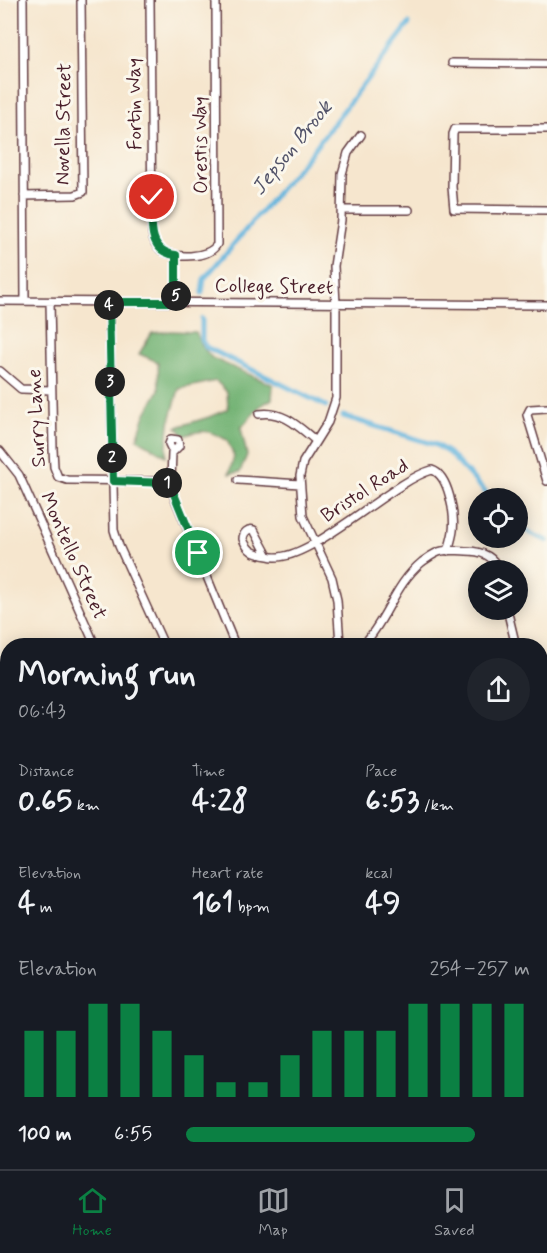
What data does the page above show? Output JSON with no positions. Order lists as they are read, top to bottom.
{
  "streets": {
    "street": [
      "Fortin Way",
      "Novella Street",
      "Orestis Way",
      "College Street",
      "Surry Lane",
      "Bristol Road",
      "Montello Street"
    ]
  },
  "crossings": [
    ["Fortin Way", "Orestis Way"],
    ["College Street", "Surry Lane"]
  ],
  "water": ["Jepson Brook"],
  "page": {
    "pins": [
      "5",
      "4",
      "3",
      "2",
      "1"
    ],
    "heading": ["Morning run", "06:43"],
    "stats": [
      ["Distance", "0.65 km"],
      ["Time", "4:28"],
      ["Pace", "6:53 /km"],
      ["Elevation", "4 m"],
      ["Heart rate", "161 bpm"],
      ["kcal", "49"]
    ],
    "chart": ["Elevation", "254–257 m"],
    "list": [
      {
        "name": "100 m",
        "note": "6:55"
      }
    ],
    "tabs": ["Home", "Map", "Saved"]
  }
}
